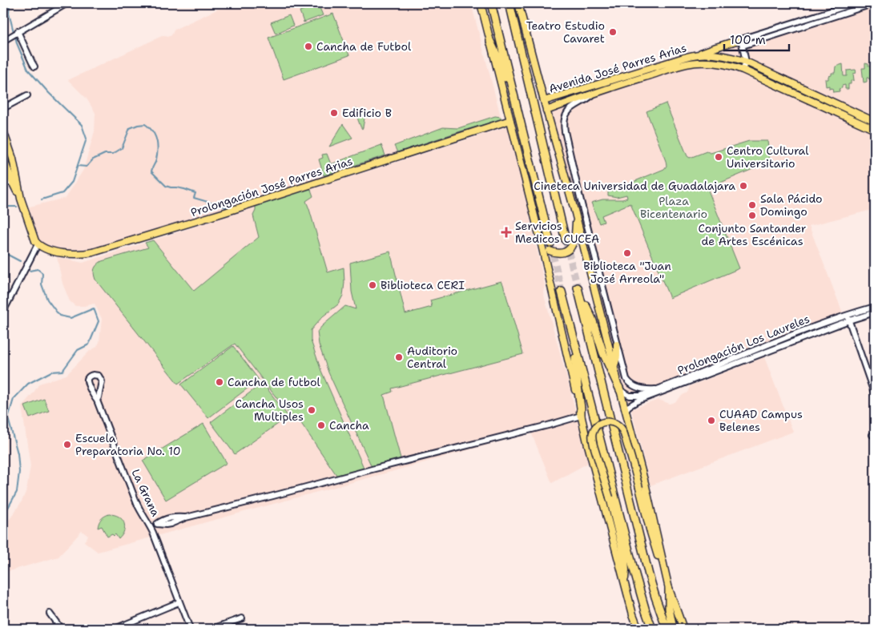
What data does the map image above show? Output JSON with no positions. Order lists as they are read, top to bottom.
{
  "streets": {
    "main road": ["Avenida José Parres Arias", "Prolongación José Parres Arias"],
    "street": ["Prolongación Los Laureles", "La Grana"]
  },
  "parks": ["Plaza Bicentenario"],
  "places": {
    "other": [
      "Teatro Estudio Cavaret",
      "Cancha de Futbol",
      "Edificio B",
      "Centro Cultural Universitario",
      "Cineteca Universidad de Guadalajara",
      "Sala Pácido Domingo",
      "Conjunto Santander de Artes Escénicas",
      "Biblioteca \"Juan José Arreola\"",
      "Biblioteca CERI",
      "Auditorio Central",
      "Cancha de futbol",
      "Cancha Usos Multiples",
      "CUAAD Campus Belenes",
      "Cancha",
      "Escuela Preparatoria No. 10"
    ],
    "health": ["Servicios Medicos CUCEA"]
  },
  "scale_bar": "100 m"
}
